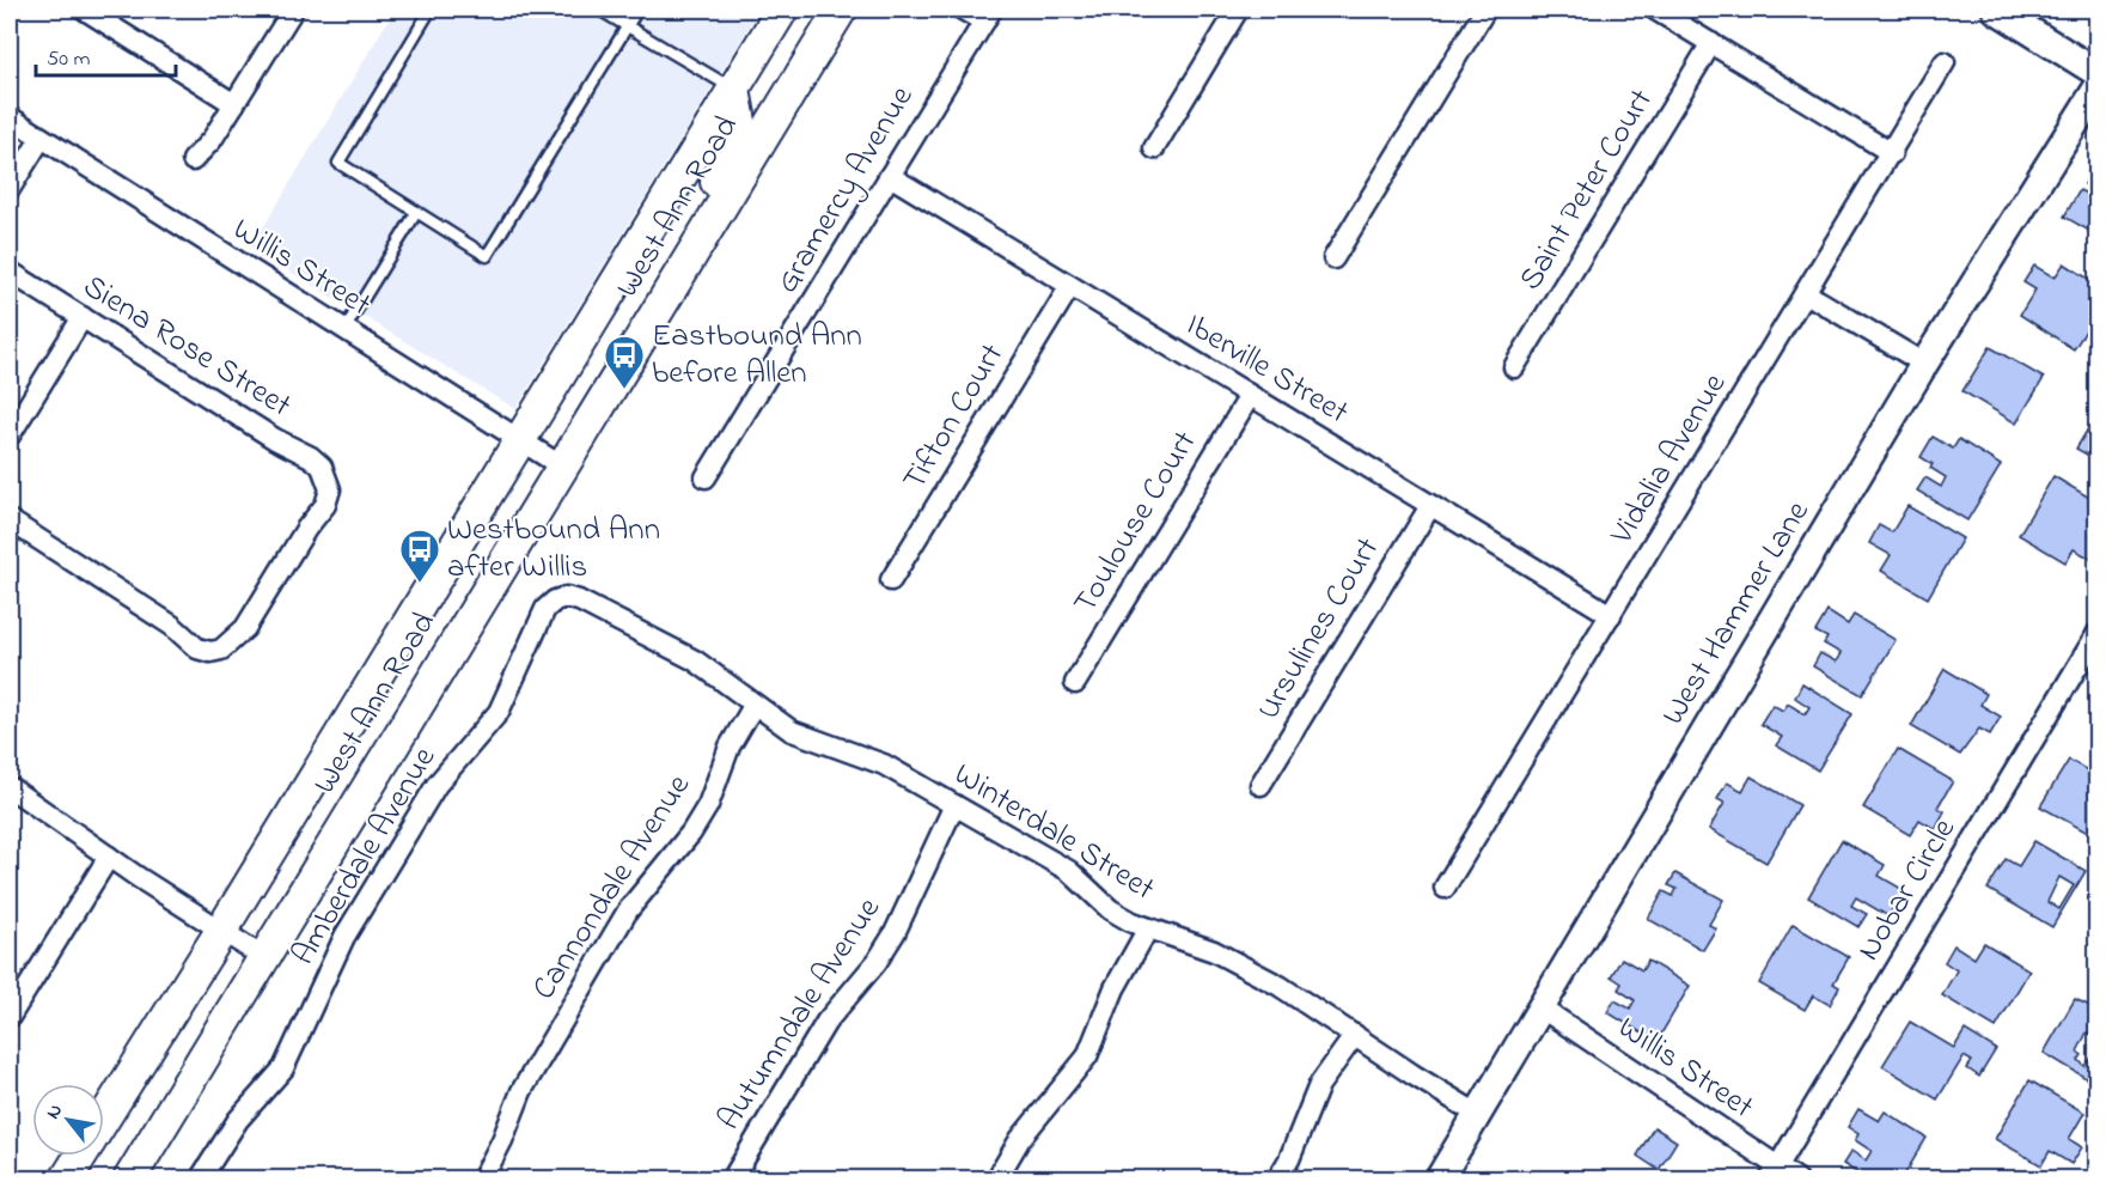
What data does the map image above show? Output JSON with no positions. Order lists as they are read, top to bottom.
{
  "streets": {
    "main road": ["West Ann Road"],
    "street": [
      "Gramercy Avenue",
      "Saint Peter Court",
      "Willis Street",
      "Siena Rose Street",
      "Iberville Street",
      "Tifton Court",
      "Vidalia Avenue",
      "Toulouse Court",
      "West Hammer Lane",
      "Ursulines Court",
      "Winterdale Street",
      "Amberdale Avenue",
      "Cannondale Avenue",
      "Nobar Circle",
      "Autumndale Avenue"
    ]
  },
  "crossings": [
    ["Gramercy Avenue", "Iberville Street"],
    ["West Ann Road", "Willis Street"],
    ["Willis Street", "West Hammer Lane"],
    ["Willis Street", "Nobar Circle"],
    ["Iberville Street", "Tifton Court"],
    ["Iberville Street", "Vidalia Avenue"],
    ["Iberville Street", "Toulouse Court"],
    ["Iberville Street", "Ursulines Court"],
    ["West Hammer Lane", "Winterdale Street"],
    ["Winterdale Street", "Amberdale Avenue"],
    ["Winterdale Street", "Cannondale Avenue"],
    ["Winterdale Street", "Autumndale Avenue"]
  ],
  "places": {
    "bus stop": ["Eastbound Ann before Allen", "Westbound Ann after Willis"]
  },
  "scale_bar": "50 m",
  "north": "top left"
}
